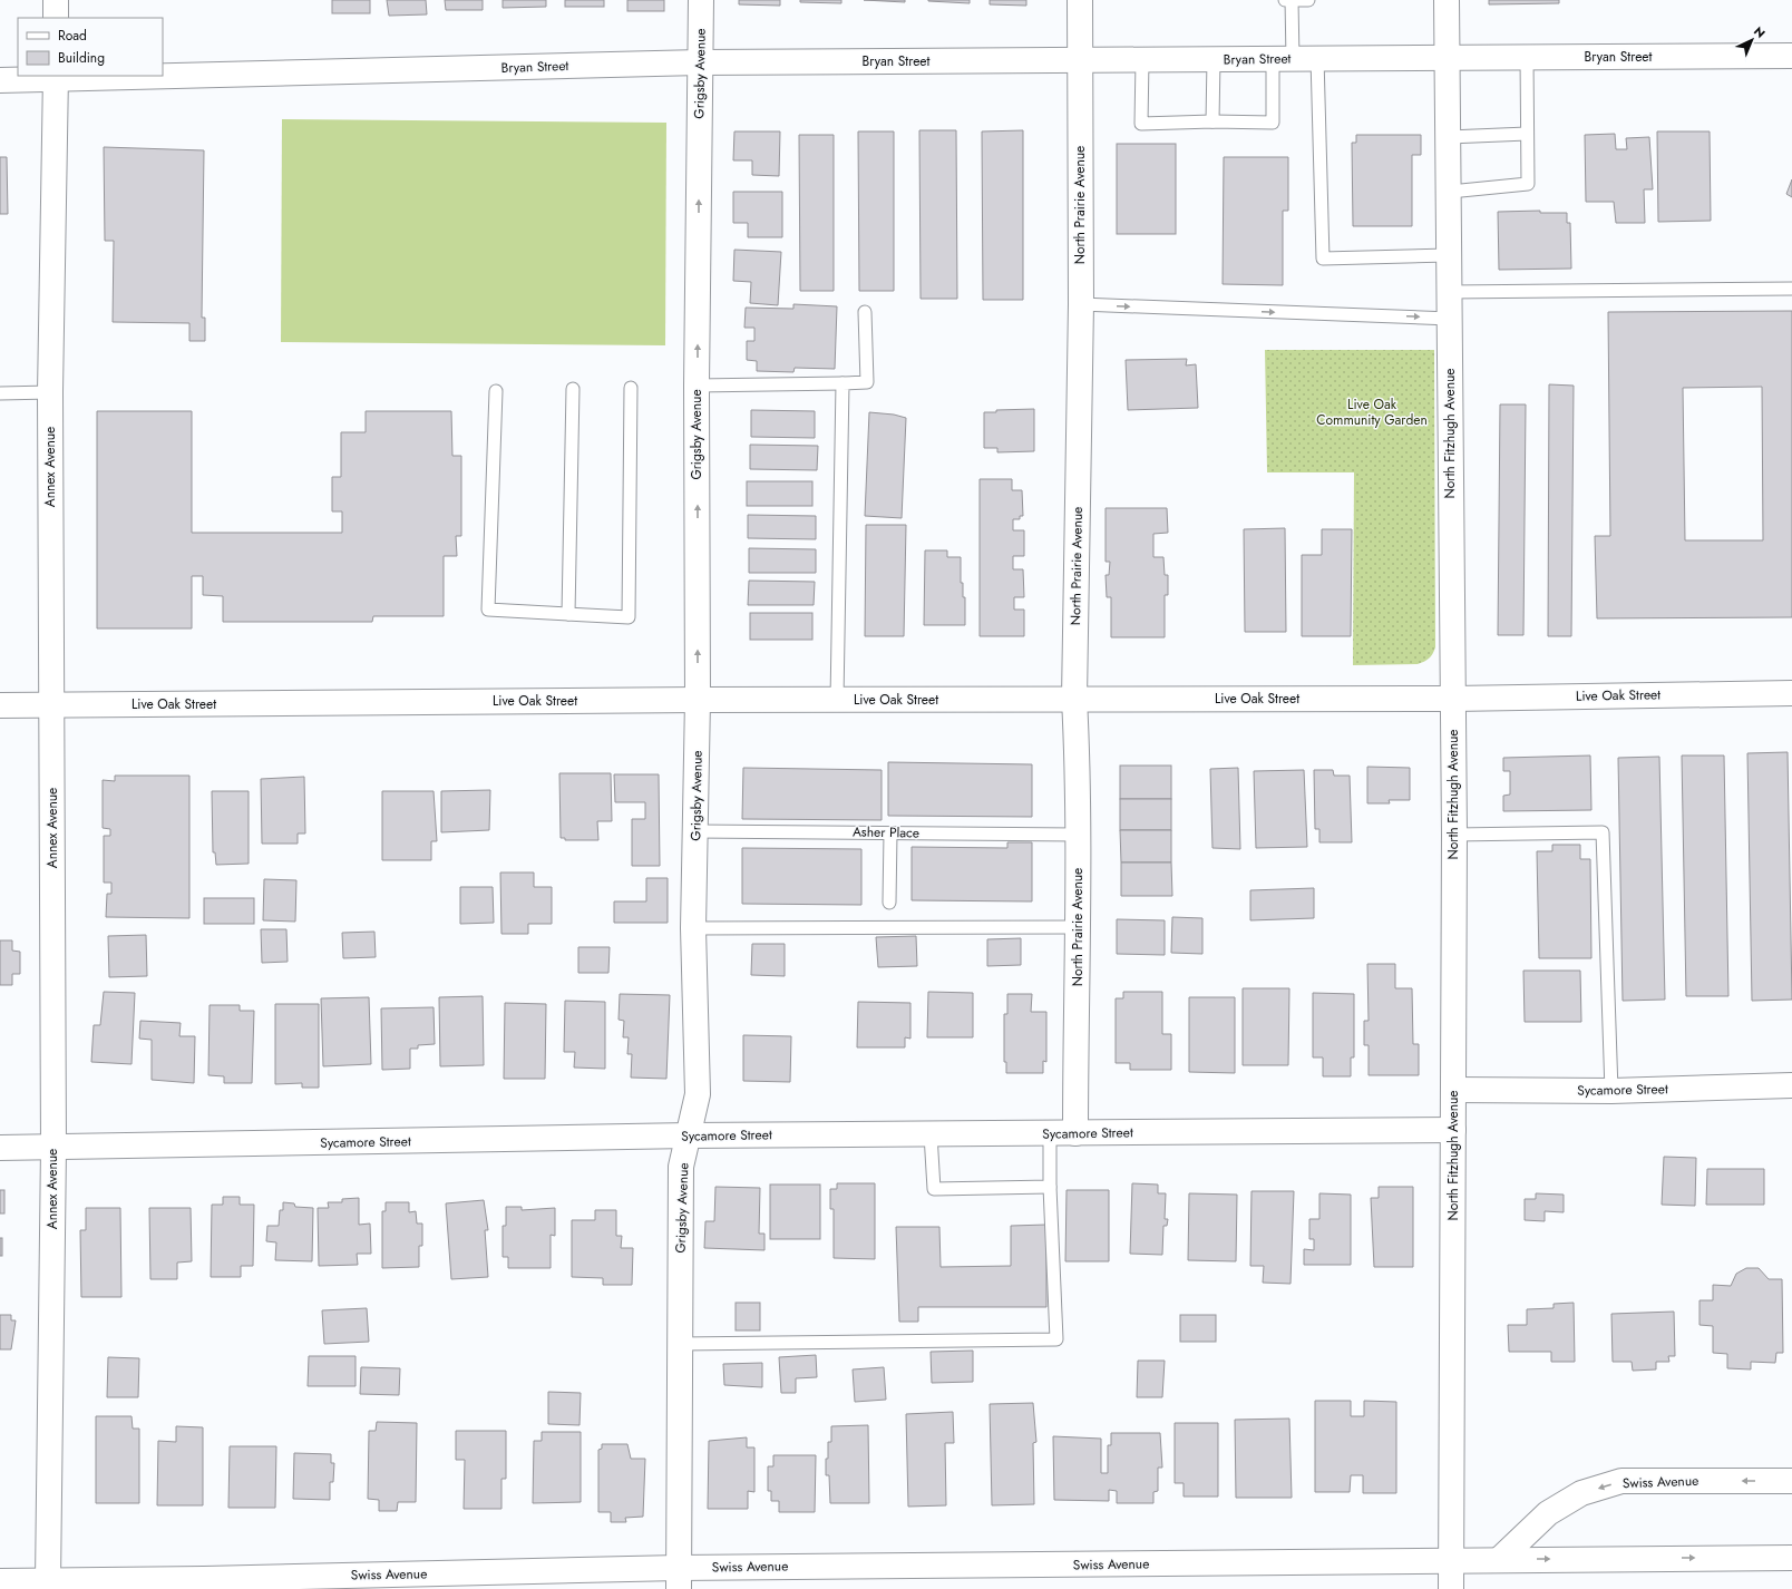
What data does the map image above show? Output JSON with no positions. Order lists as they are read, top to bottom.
{
  "streets": {
    "street": [
      "Bryan Street",
      "Grigsby Avenue",
      "North Prairie Avenue",
      "North Fitzhugh Avenue",
      "Annex Avenue",
      "Live Oak Street",
      "Sycamore Street",
      "Swiss Avenue"
    ],
    "lane": ["Asher Place"]
  },
  "crossings": [
    ["Bryan Street", "Grigsby Avenue"],
    ["Bryan Street", "North Prairie Avenue"],
    ["Bryan Street", "North Fitzhugh Avenue"],
    ["Bryan Street", "Annex Avenue"],
    ["Grigsby Avenue", "Live Oak Street"],
    ["Grigsby Avenue", "Asher Place"],
    ["Grigsby Avenue", "Sycamore Street"],
    ["Grigsby Avenue", "Swiss Avenue"],
    ["North Prairie Avenue", "Live Oak Street"],
    ["North Prairie Avenue", "Asher Place"],
    ["North Prairie Avenue", "Sycamore Street"],
    ["North Fitzhugh Avenue", "Live Oak Street"],
    ["North Fitzhugh Avenue", "Sycamore Street"],
    ["North Fitzhugh Avenue", "Swiss Avenue"],
    ["Annex Avenue", "Live Oak Street"],
    ["Annex Avenue", "Sycamore Street"],
    ["Annex Avenue", "Swiss Avenue"]
  ],
  "one_way": ["Grigsby Avenue"],
  "parks": ["Live Oak Community Garden"],
  "legend": ["Road", "Building"],
  "north": "top right"
}
